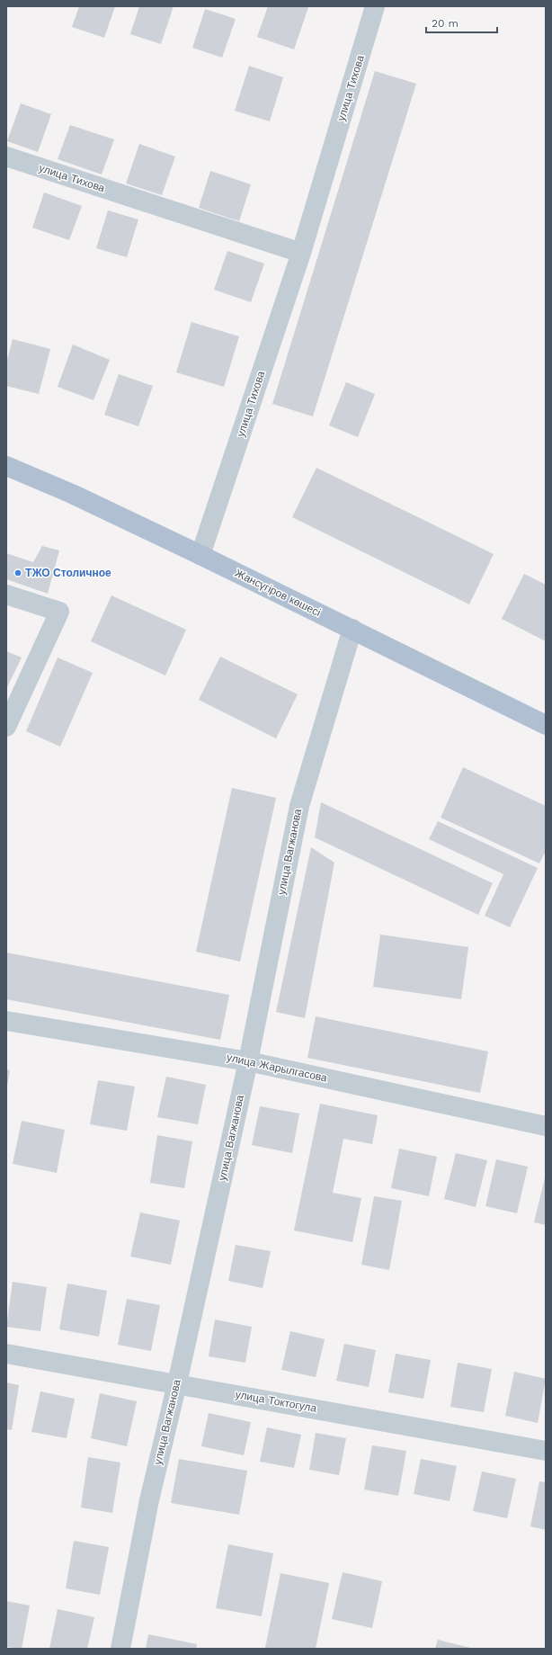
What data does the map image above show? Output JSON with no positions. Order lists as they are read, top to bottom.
{
  "streets": {
    "main road": ["Жансүгіров көшесі"],
    "street": [
      "улица Тихова",
      "улица Вагжанова",
      "улица Жарылгасова",
      "улица Токтогула"
    ]
  },
  "crossings": [
    ["улица Тихова", "Жансүгіров көшесі"],
    ["Жансүгіров көшесі", "улица Вагжанова"],
    ["улица Вагжанова", "улица Жарылгасова"],
    ["улица Вагжанова", "улица Токтогула"]
  ],
  "places": ["ТЖО Столичное"],
  "scale_bar": "20 m"
}
